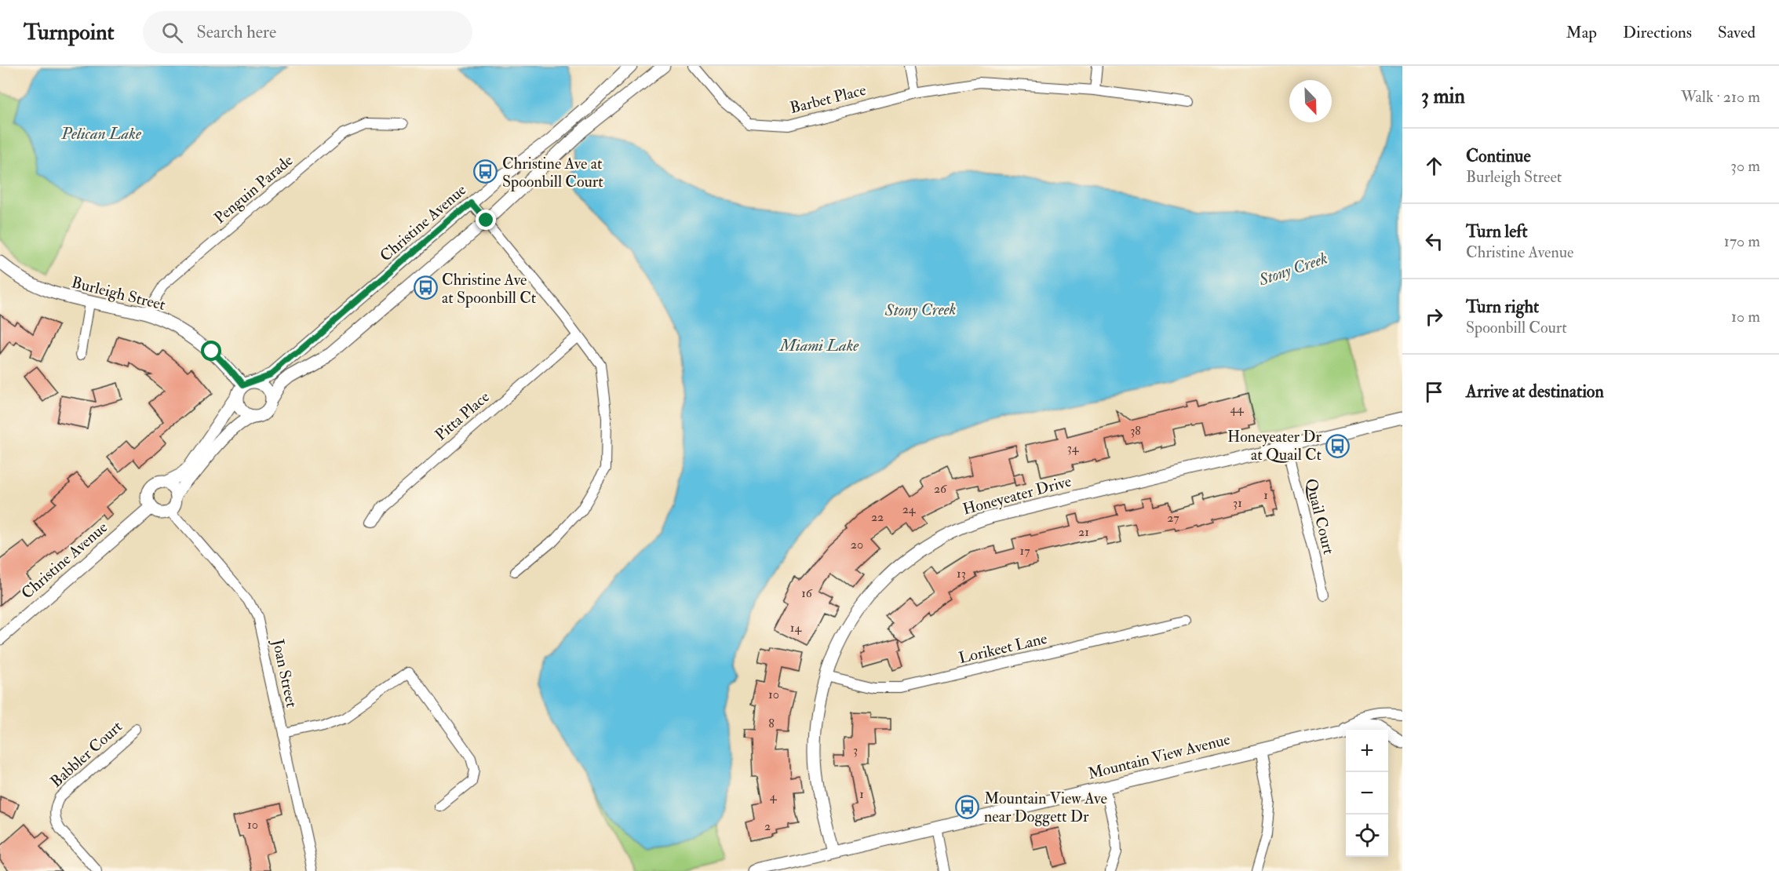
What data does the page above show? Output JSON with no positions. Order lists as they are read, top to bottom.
{
  "streets": {
    "street": [
      "Barbet Place",
      "Penguin Parade",
      "Christine Avenue",
      "Burleigh Street",
      "Pitta Place",
      "Honeyeater Drive",
      "Quail Court",
      "Lorikeet Lane",
      "Joan Street",
      "Babbler Court",
      "Mountain View Avenue"
    ]
  },
  "crossings": [
    ["Penguin Parade", "Burleigh Street"],
    ["Christine Avenue", "Burleigh Street"],
    ["Christine Avenue", "Joan Street"],
    ["Honeyeater Drive", "Quail Court"],
    ["Honeyeater Drive", "Lorikeet Lane"],
    ["Honeyeater Drive", "Mountain View Avenue"]
  ],
  "water": ["Pelican Lake", "Stony Creek", "Miami Lake"],
  "places": {
    "bus stop": [
      "Christine Ave at Spoonbill Court",
      "Christine Ave at Spoonbill Ct",
      "Honeyeater Dr at Quail Ct",
      "Mountain View Ave near Doggett Dr"
    ]
  },
  "house_numbers": [
    "44",
    "38",
    "34",
    "26",
    "1",
    "31",
    "24",
    "22",
    "27",
    "21",
    "20",
    "17",
    "13",
    "16",
    "14",
    "10",
    "8",
    "3",
    "1",
    "4",
    "10",
    "2"
  ],
  "north": "bottom right",
  "page": {
    "header": "Turnpoint",
    "search": "Search here",
    "nav": ["Map", "Directions", "Saved"],
    "heading": ["3 min", "Walk · 210 m"],
    "list": [
      ["Continue", "Burleigh Street", "30 m"],
      ["Turn left", "Christine Avenue", "170 m"],
      ["Turn right", "Spoonbill Court", "10 m"],
      "Arrive at destination"
    ],
    "map_buttons": ["+", "−"]
  }
}
